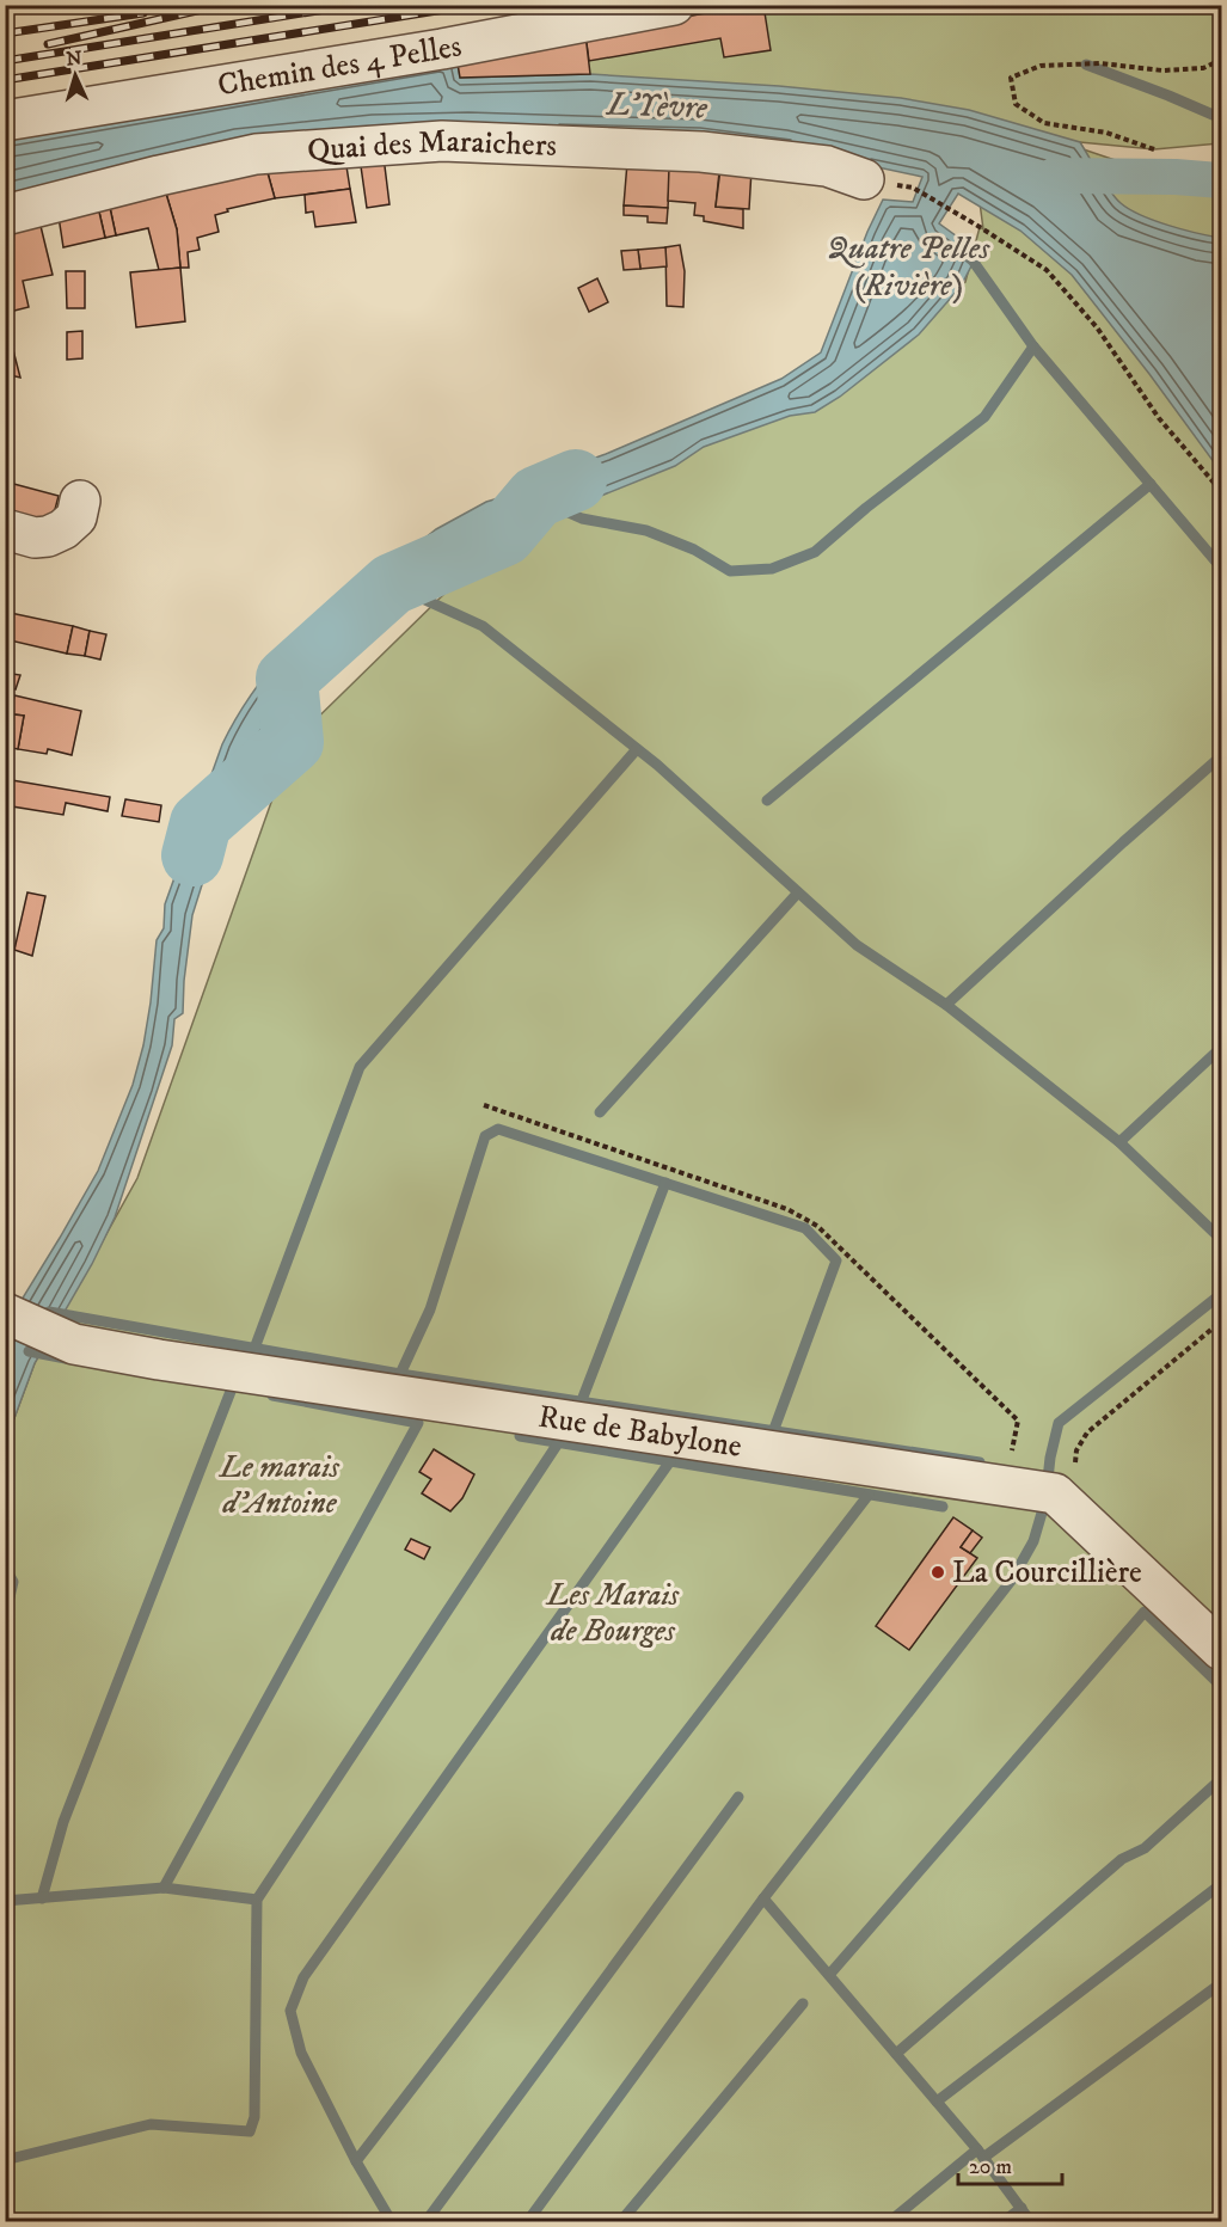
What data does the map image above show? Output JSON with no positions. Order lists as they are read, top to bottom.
{
  "streets": {
    "street": ["Chemin des 4 Pelles", "Quai des Maraichers", "Rue de Babylone"]
  },
  "water": ["L'Yèvre", "Quatre Pelles (Rivière)"],
  "parks": ["Le marais d'Antoine", "Les Marais de Bourges"],
  "places": ["La Courcillière"],
  "scale_bar": "20 m",
  "north": "top"
}
